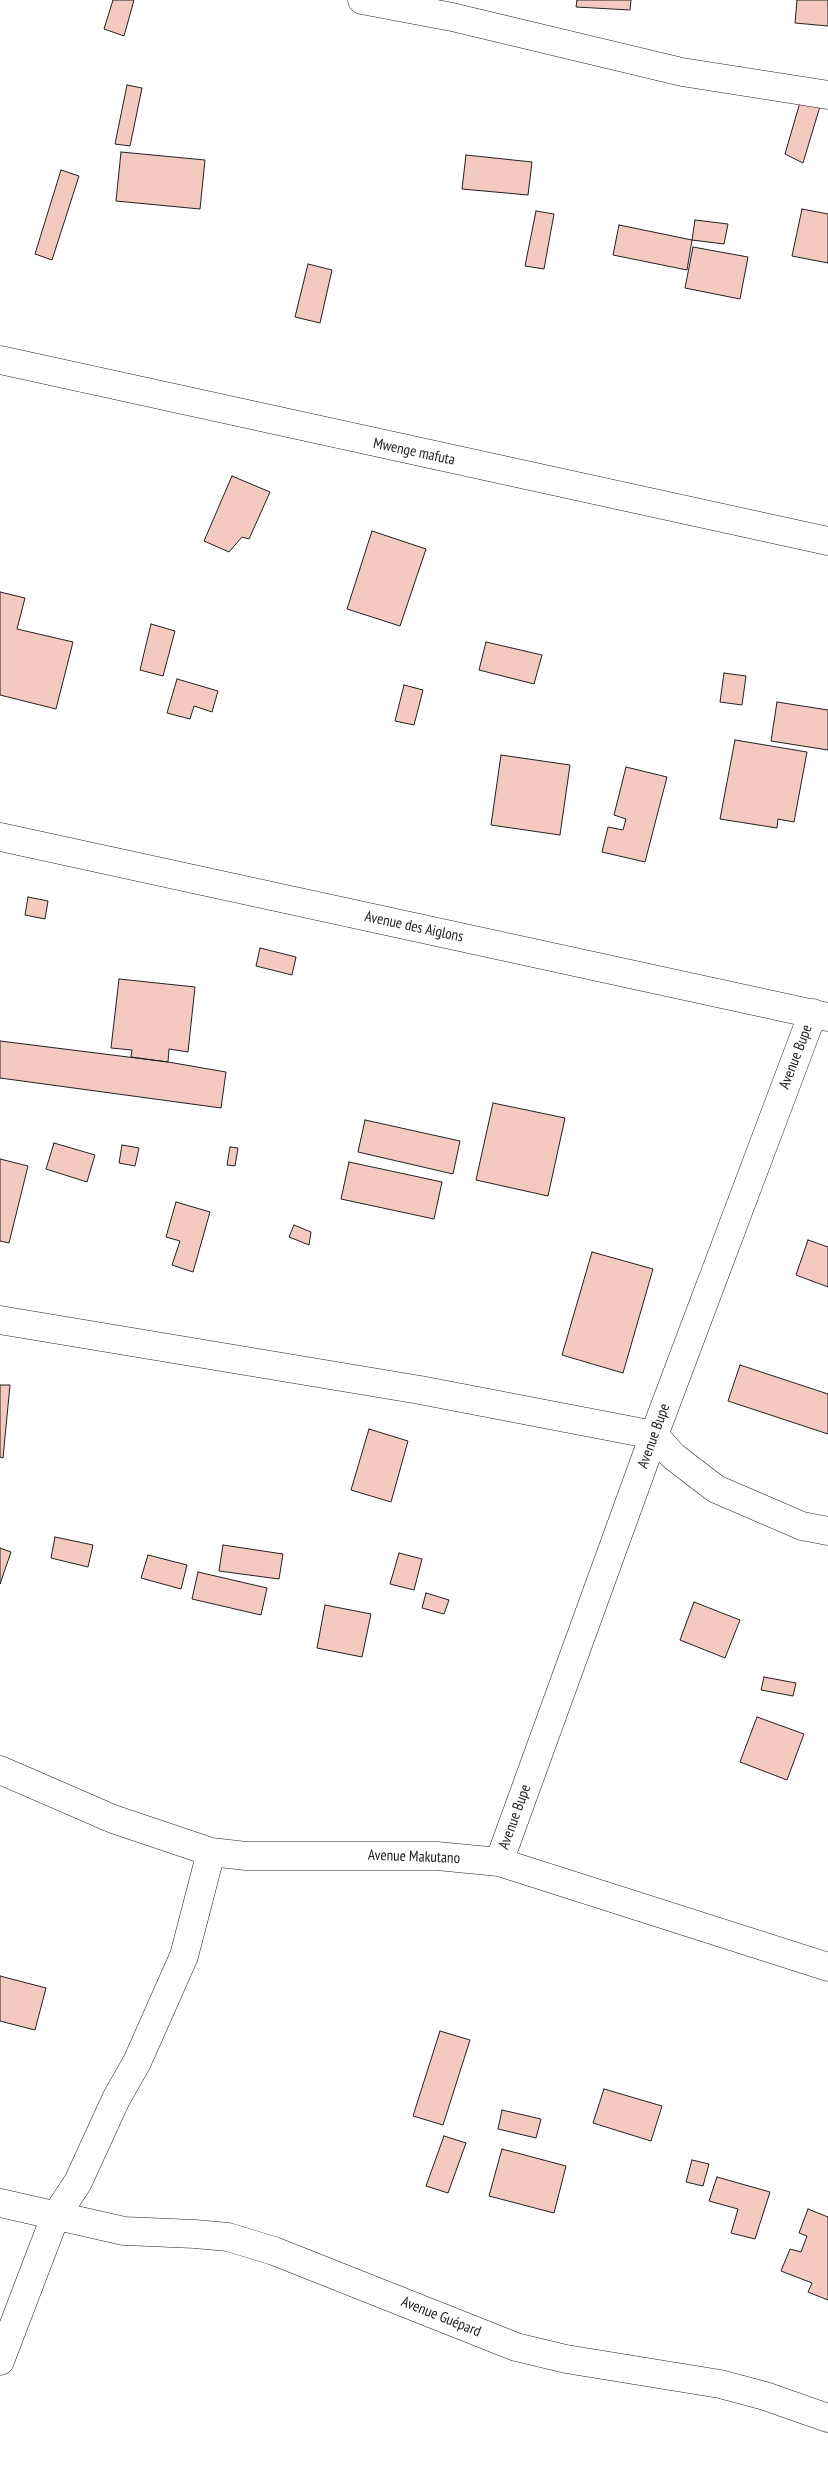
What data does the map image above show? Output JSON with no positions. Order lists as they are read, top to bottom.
{
  "streets": {
    "street": [
      "Mwenge mafuta",
      "Avenue des Aiglons",
      "Avenue Bupe",
      "Avenue Makutano",
      "Avenue Guépard"
    ]
  },
  "crossings": [
    ["Avenue des Aiglons", "Avenue Bupe"],
    ["Avenue Bupe", "Avenue Makutano"]
  ]
}
